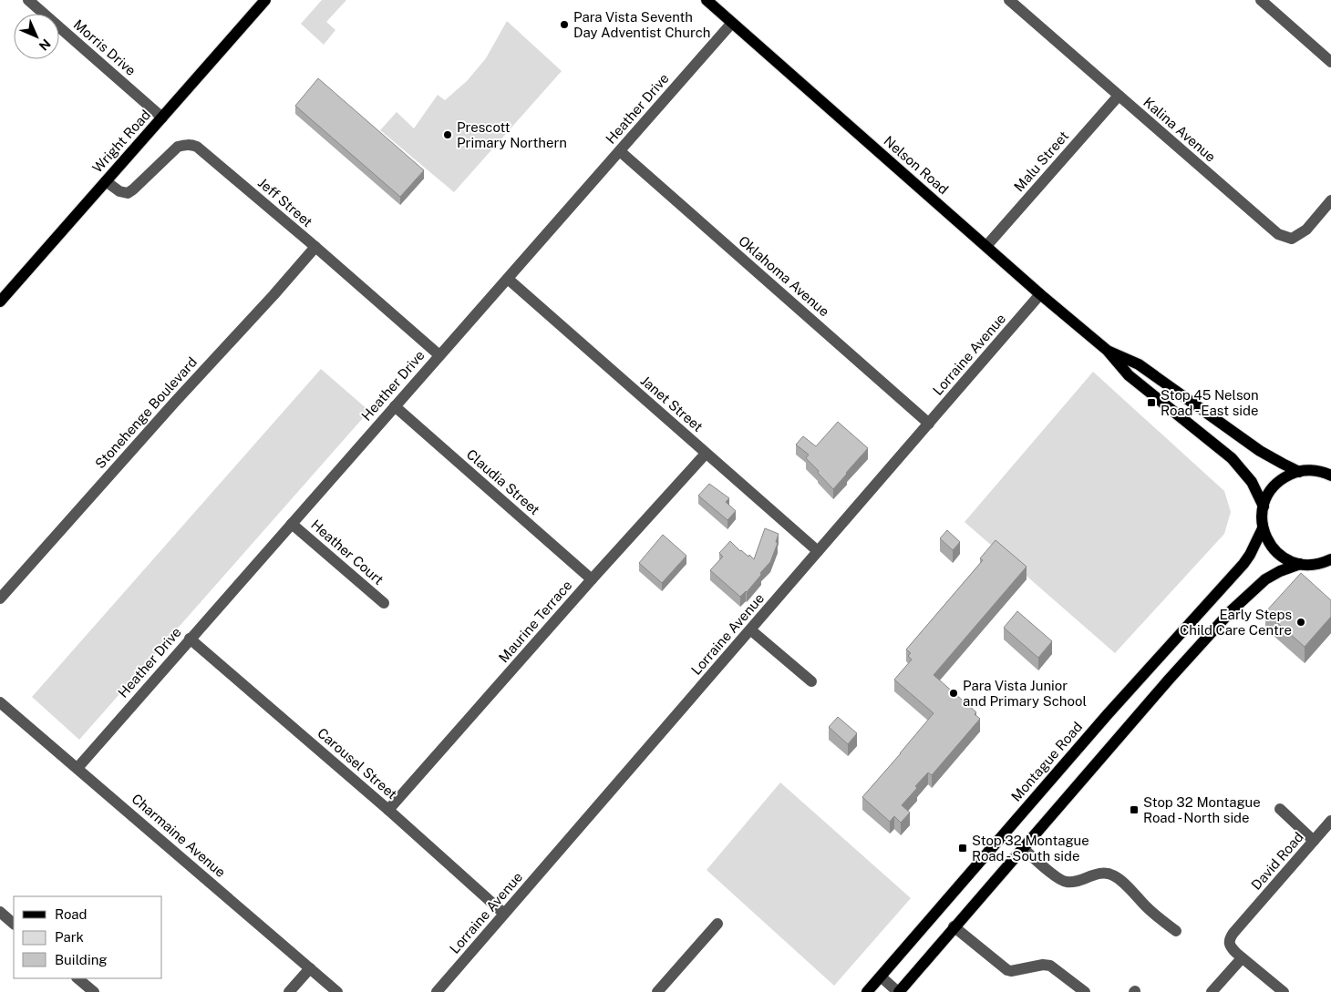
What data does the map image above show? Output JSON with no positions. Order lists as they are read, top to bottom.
{
  "streets": {
    "main road": ["Wright Road", "Nelson Road", "Montague Road"],
    "street": [
      "Morris Drive",
      "Heather Drive",
      "Kalina Avenue",
      "Malu Street",
      "Jeff Street",
      "Oklahoma Avenue",
      "Lorraine Avenue",
      "Janet Street",
      "Stonehenge Boulevard",
      "Claudia Street",
      "Heather Court",
      "Maurine Terrace",
      "Carousel Street",
      "Charmaine Avenue",
      "David Road"
    ]
  },
  "crossings": [
    ["Morris Drive", "Wright Road"],
    ["Heather Drive", "Nelson Road"],
    ["Heather Drive", "Jeff Street"],
    ["Heather Drive", "Oklahoma Avenue"],
    ["Heather Drive", "Janet Street"],
    ["Heather Drive", "Claudia Street"],
    ["Heather Drive", "Heather Court"],
    ["Heather Drive", "Carousel Street"],
    ["Heather Drive", "Charmaine Avenue"],
    ["Kalina Avenue", "Malu Street"],
    ["Wright Road", "Jeff Street"],
    ["Malu Street", "Nelson Road"],
    ["Nelson Road", "Lorraine Avenue"],
    ["Jeff Street", "Stonehenge Boulevard"],
    ["Oklahoma Avenue", "Lorraine Avenue"],
    ["Lorraine Avenue", "Janet Street"],
    ["Lorraine Avenue", "Carousel Street"],
    ["Janet Street", "Maurine Terrace"],
    ["Claudia Street", "Maurine Terrace"],
    ["Maurine Terrace", "Carousel Street"]
  ],
  "places": {
    "other": [
      "Para Vista Seventh Day Adventist Church",
      "Prescott Primary Northern",
      "Early Steps Child Care Centre",
      "Para Vista Junior and Primary School"
    ],
    "transit": ["Stop 45 Nelson Road - East side", "Stop 32 Montague Road - North side", "Stop 32 Montague Road - South side"]
  },
  "legend": ["Road", "Park", "Building"],
  "north": "bottom right"
}
